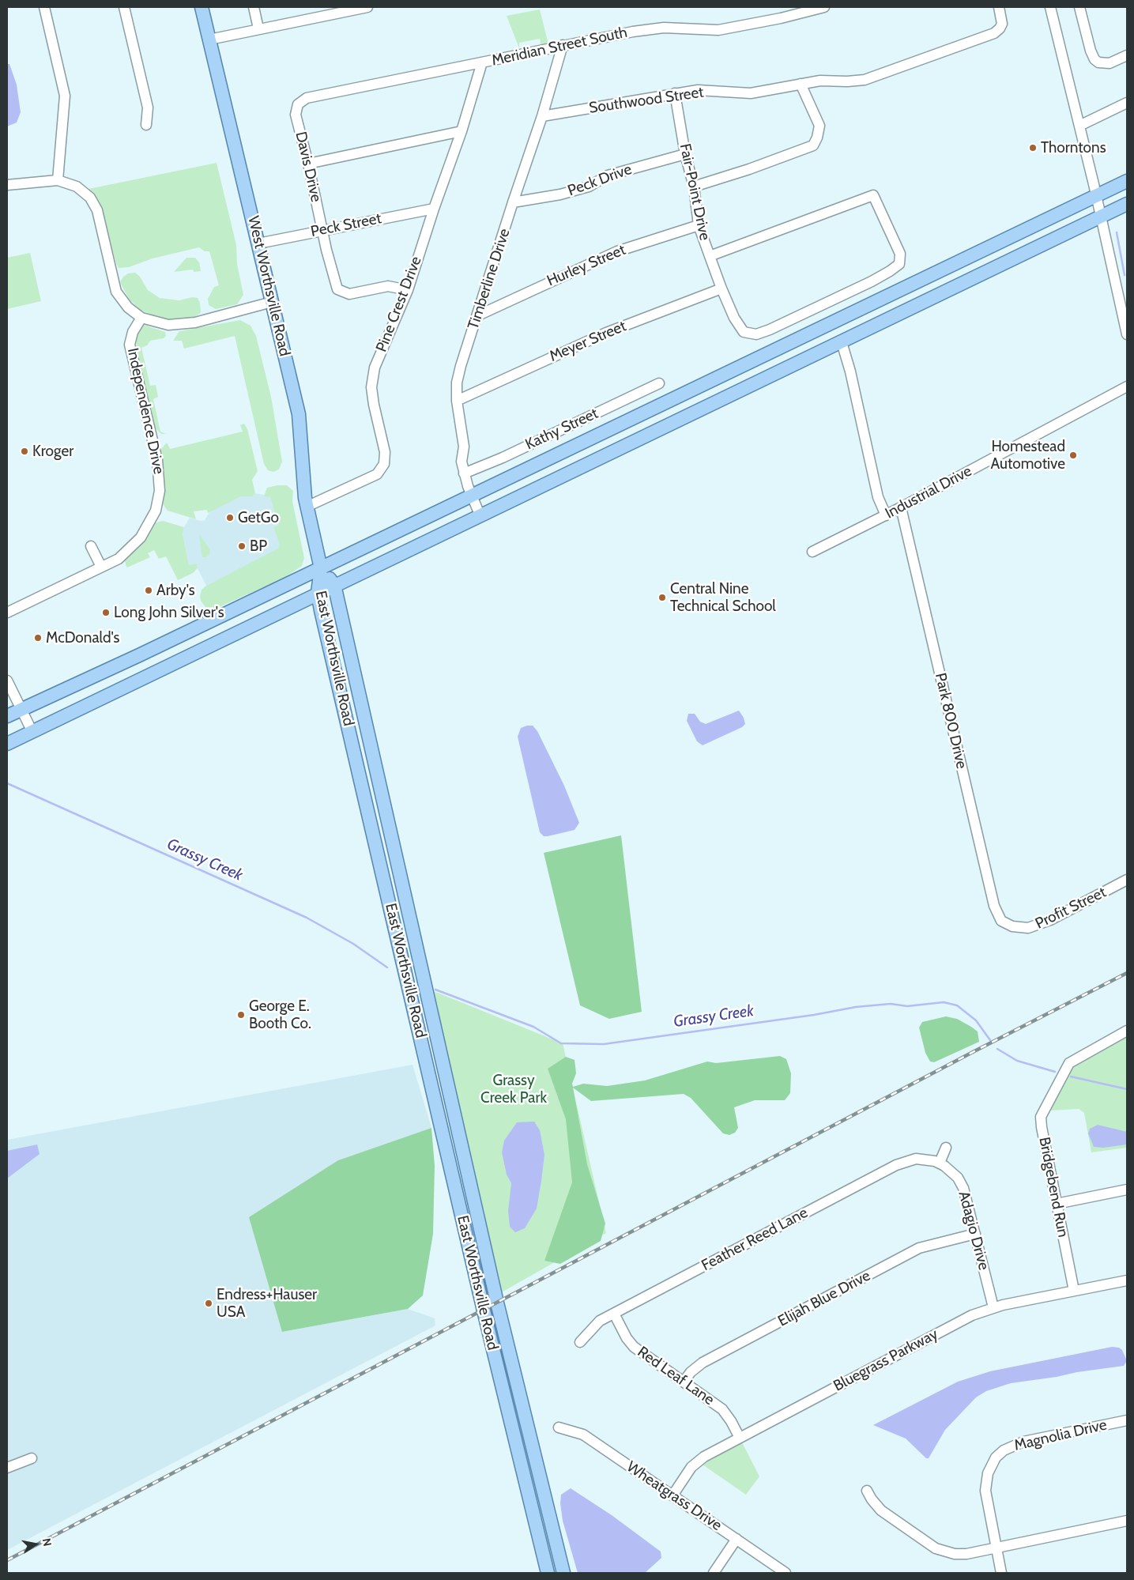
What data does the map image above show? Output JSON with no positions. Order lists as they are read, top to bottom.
{
  "streets": {
    "main road": ["West Worthsville Road", "East Worthsville Road"],
    "street": [
      "Meridian Street South",
      "Southwood Street",
      "Davis Drive",
      "Peck Drive",
      "Fair-Point Drive",
      "Peck Street",
      "Hurley Street",
      "Timberline Drive",
      "Pine Crest Drive",
      "Meyer Street",
      "Independence Drive",
      "Kathy Street",
      "Industrial Drive",
      "Park 800 Drive",
      "Profit Street",
      "Bridgebend Run",
      "Adagio Drive",
      "Feather Reed Lane",
      "Elijah Blue Drive",
      "Bluegrass Parkway",
      "Red Leaf Lane",
      "Magnolia Drive",
      "Wheatgrass Drive"
    ]
  },
  "crossings": [
    ["Meridian Street South", "Davis Drive"],
    ["Meridian Street South", "Timberline Drive"],
    ["Meridian Street South", "Pine Crest Drive"],
    ["Southwood Street", "Fair-Point Drive"],
    ["Southwood Street", "Timberline Drive"],
    ["Davis Drive", "Peck Street"],
    ["Peck Drive", "Fair-Point Drive"],
    ["Peck Drive", "Timberline Drive"],
    ["Fair-Point Drive", "Hurley Street"],
    ["Fair-Point Drive", "Meyer Street"],
    ["Peck Street", "West Worthsville Road"],
    ["Peck Street", "Pine Crest Drive"],
    ["Hurley Street", "Timberline Drive"],
    ["Timberline Drive", "Meyer Street"],
    ["Timberline Drive", "Kathy Street"],
    ["West Worthsville Road", "Pine Crest Drive"],
    ["West Worthsville Road", "East Worthsville Road"],
    ["Industrial Drive", "Park 800 Drive"],
    ["Park 800 Drive", "Profit Street"],
    ["Bridgebend Run", "Bluegrass Parkway"],
    ["Adagio Drive", "Feather Reed Lane"],
    ["Adagio Drive", "Elijah Blue Drive"],
    ["Adagio Drive", "Bluegrass Parkway"],
    ["Feather Reed Lane", "Red Leaf Lane"],
    ["Elijah Blue Drive", "Red Leaf Lane"],
    ["Bluegrass Parkway", "Red Leaf Lane"],
    ["Bluegrass Parkway", "Wheatgrass Drive"]
  ],
  "water": ["Grassy Creek"],
  "parks": ["Grassy Creek Park"],
  "places": [
    "Thorntons",
    "Kroger",
    "Homestead Automotive",
    "GetGo",
    "BP",
    "Arby's",
    "Central Nine Technical School",
    "Long John Silver's",
    "McDonald's",
    "George E. Booth Co.",
    "Endress+Hauser USA"
  ],
  "north": "right"
}
